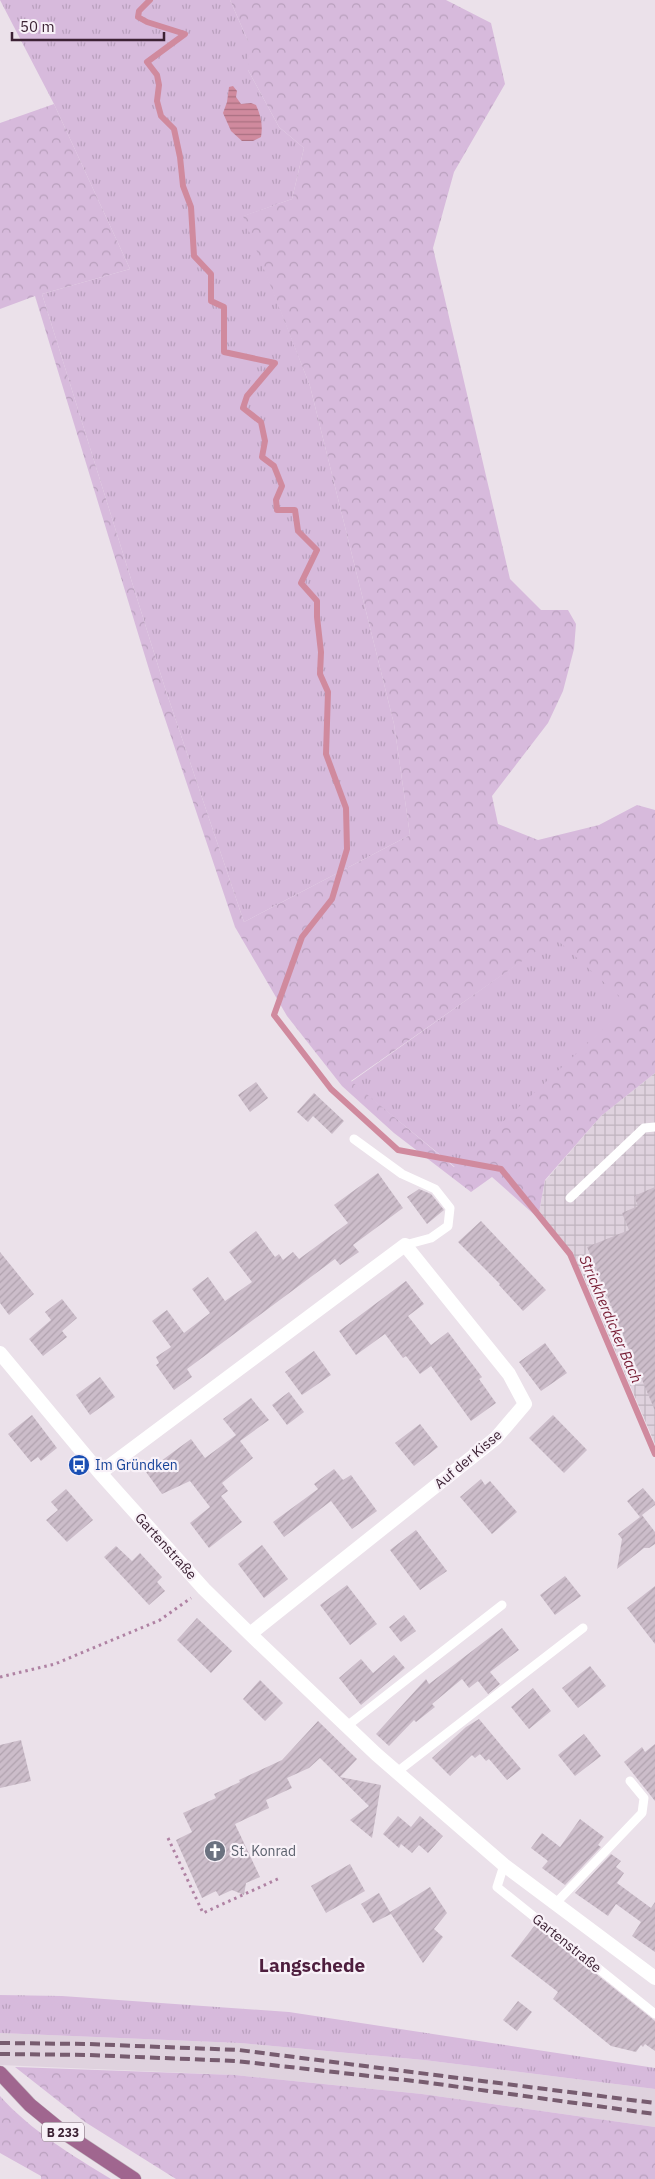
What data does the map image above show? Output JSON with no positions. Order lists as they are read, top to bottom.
{
  "streets": {
    "main road": ["B 233"],
    "street": ["Auf der Kisse", "Gartenstraße"]
  },
  "crossings": [
    ["Auf der Kisse", "Gartenstraße"]
  ],
  "districts": ["Langschede"],
  "water": ["Strickherdicker Bach"],
  "places": {
    "bus stop": ["Im Gründken"],
    "church": ["St. Konrad"]
  },
  "scale_bar": "50 m"
}
